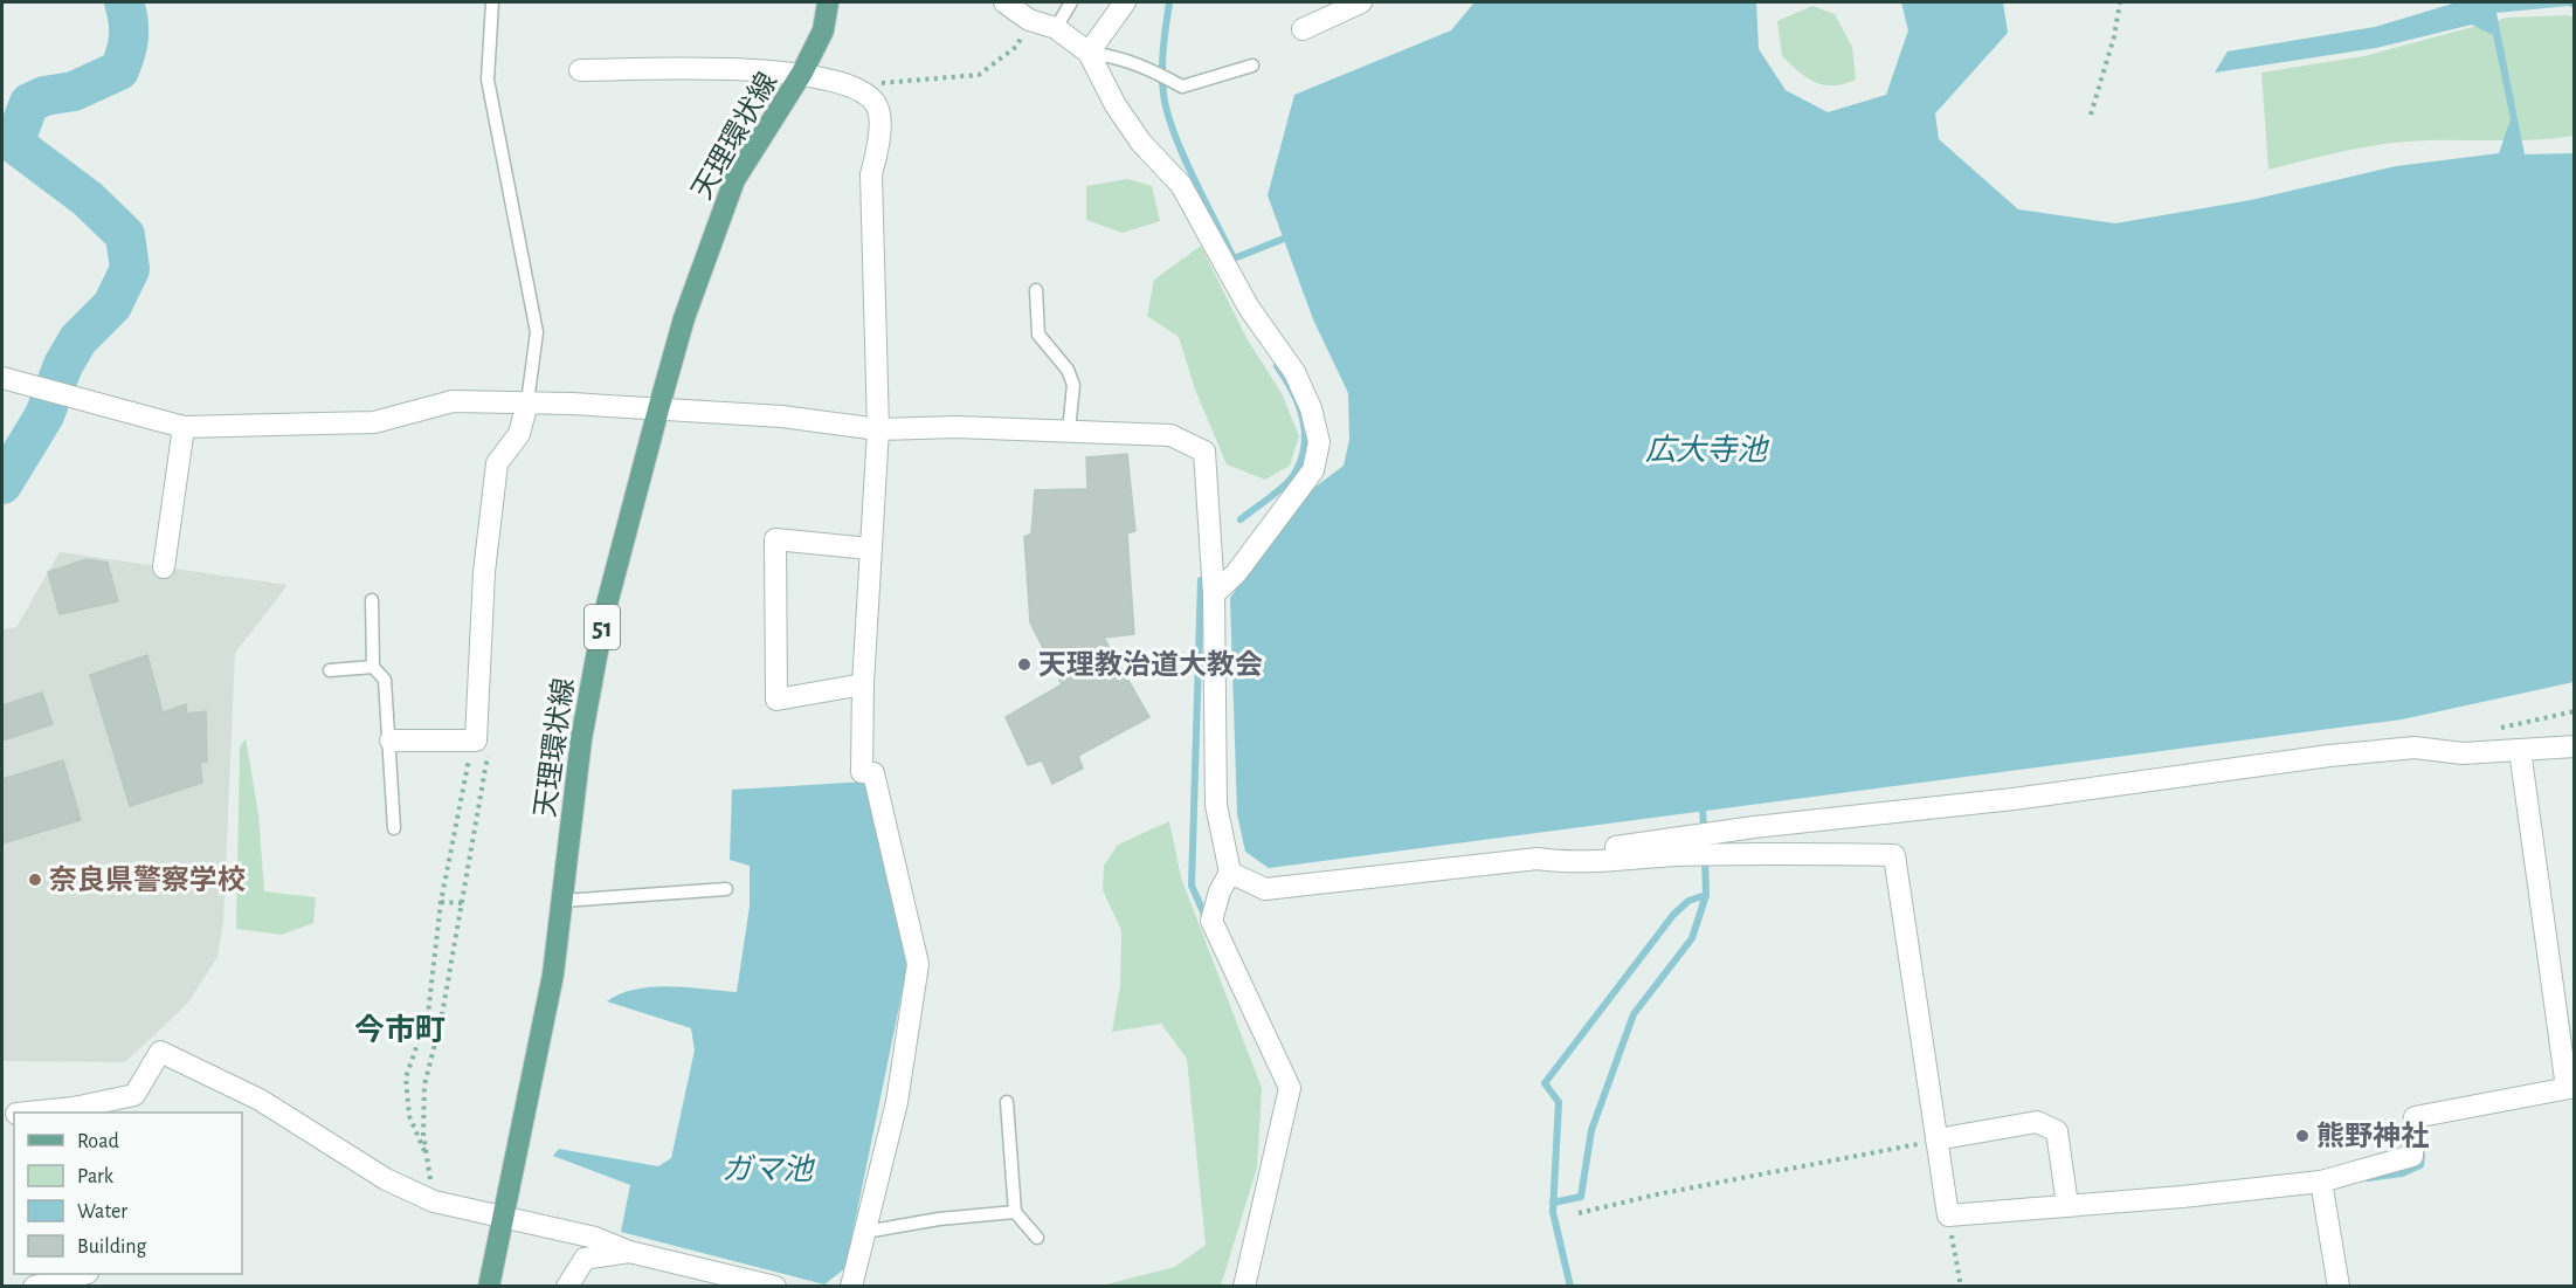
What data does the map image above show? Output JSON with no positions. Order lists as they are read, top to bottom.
{
  "streets": {
    "main road": ["天理環状線", "51"]
  },
  "districts": ["今市町"],
  "water": ["広大寺池", "ガマ池"],
  "places": ["天理教治道大教会", "奈良県警察学校", "熊野神社"],
  "legend": [
    "Road",
    "Park",
    "Water",
    "Building"
  ]
}
